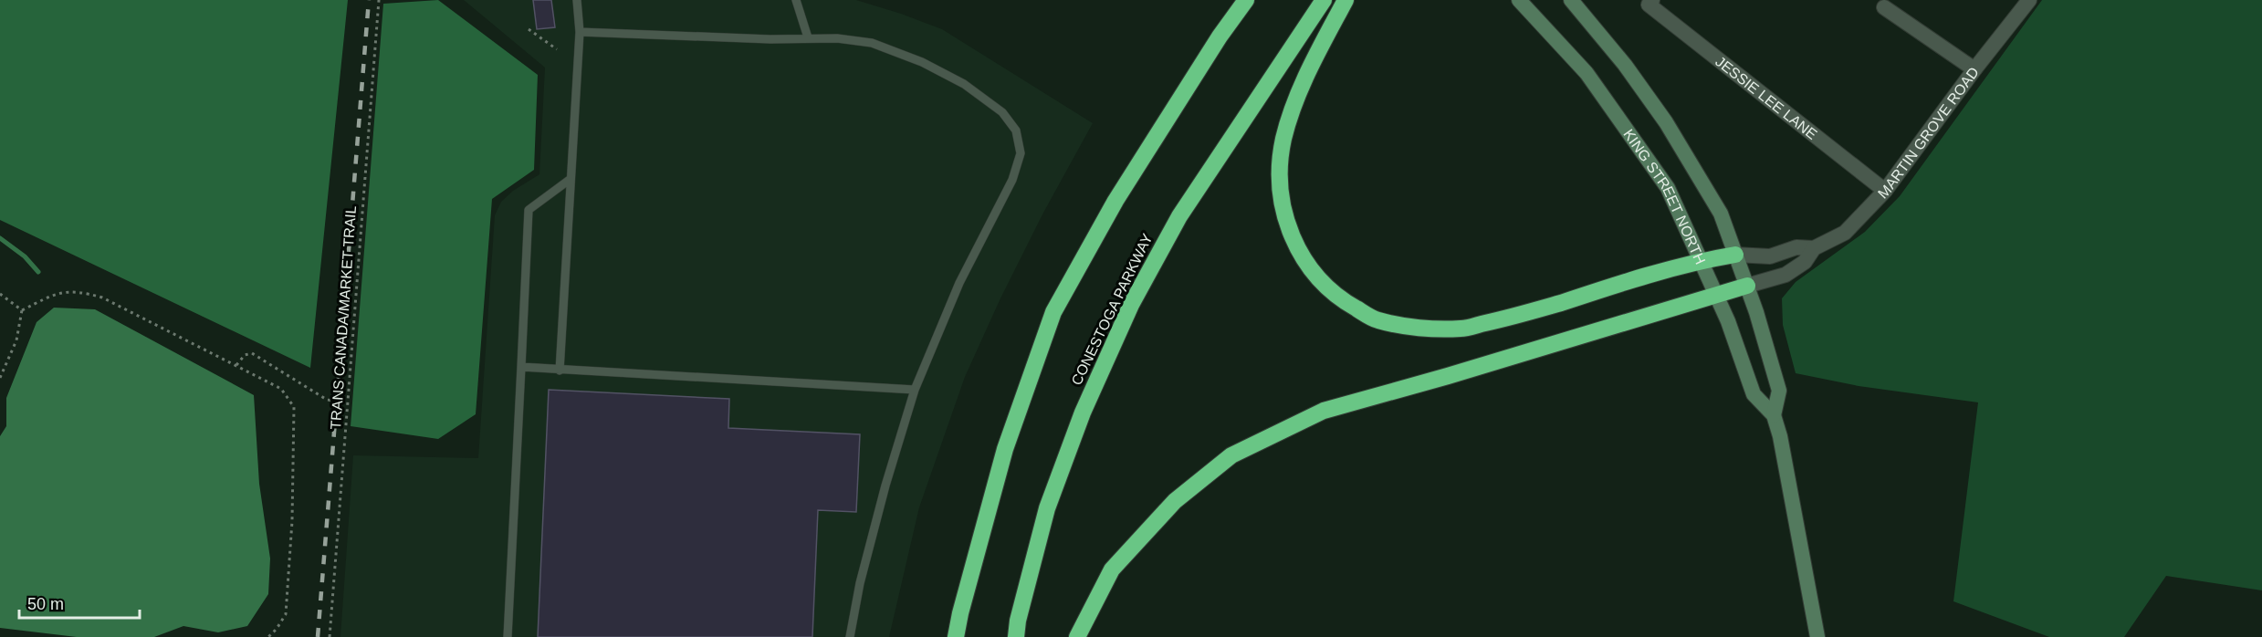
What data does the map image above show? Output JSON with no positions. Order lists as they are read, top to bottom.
{
  "streets": {
    "highway": ["CONESTOGA PARKWAY"],
    "main road": ["KING STREET NORTH"],
    "street": ["JESSIE LEE LANE", "MARTIN GROVE ROAD"],
    "path": ["TRANS CANADA/MARKET TRAIL"]
  },
  "crossings": [
    ["JESSIE LEE LANE", "MARTIN GROVE ROAD"],
    ["MARTIN GROVE ROAD", "KING STREET NORTH"]
  ],
  "scale_bar": "50 m"
}
